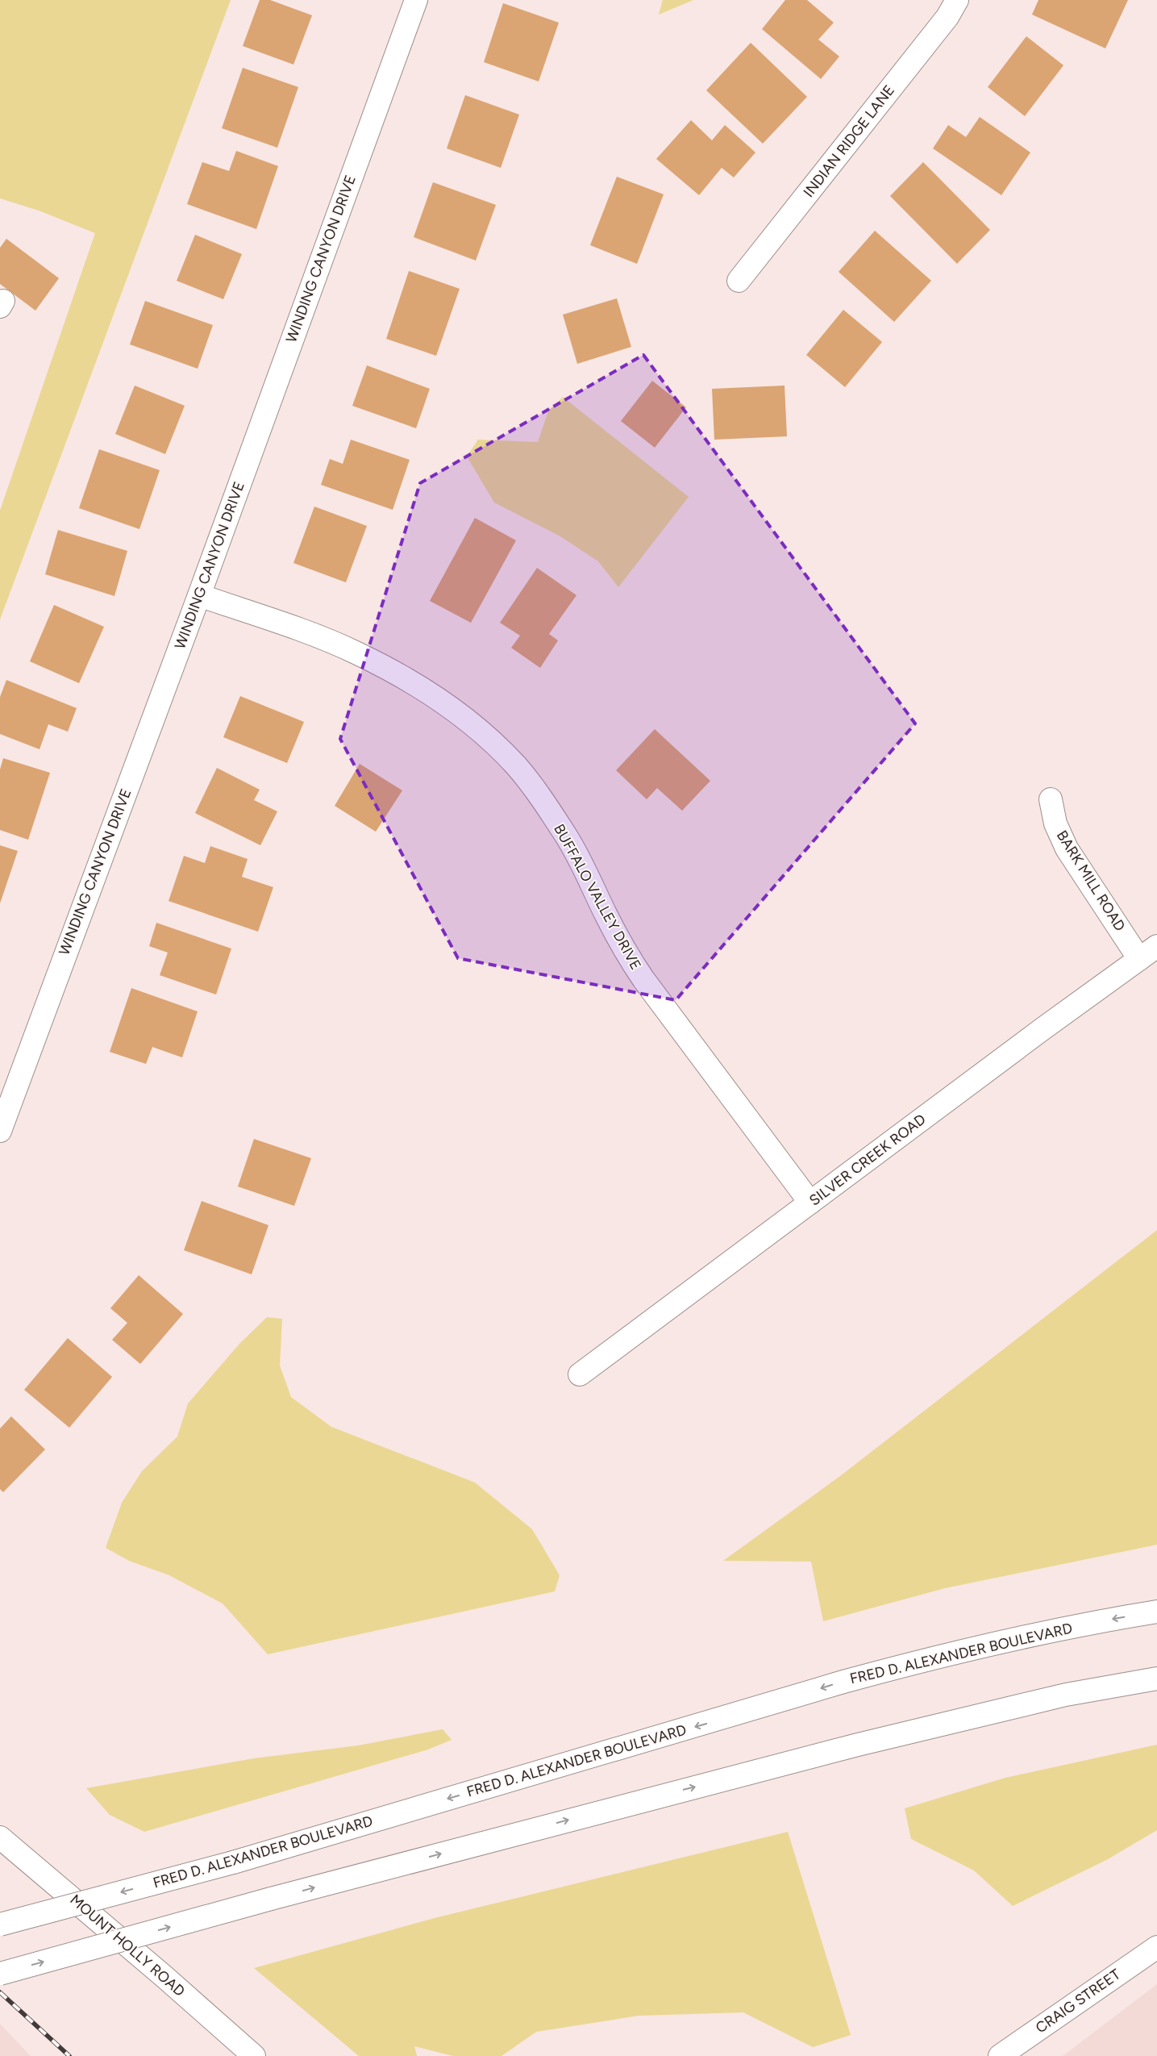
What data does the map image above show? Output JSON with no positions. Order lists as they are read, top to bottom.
{
  "streets": {
    "street": [
      "INDIAN RIDGE LANE",
      "WINDING CANYON DRIVE",
      "BARK MILL ROAD",
      "BUFFALO VALLEY DRIVE",
      "SILVER CREEK ROAD",
      "FRED D. ALEXANDER BOULEVARD",
      "MOUNT HOLLY ROAD",
      "CRAIG STREET"
    ]
  },
  "crossings": [
    ["WINDING CANYON DRIVE", "BUFFALO VALLEY DRIVE"],
    ["BARK MILL ROAD", "SILVER CREEK ROAD"],
    ["BUFFALO VALLEY DRIVE", "SILVER CREEK ROAD"]
  ]
}
